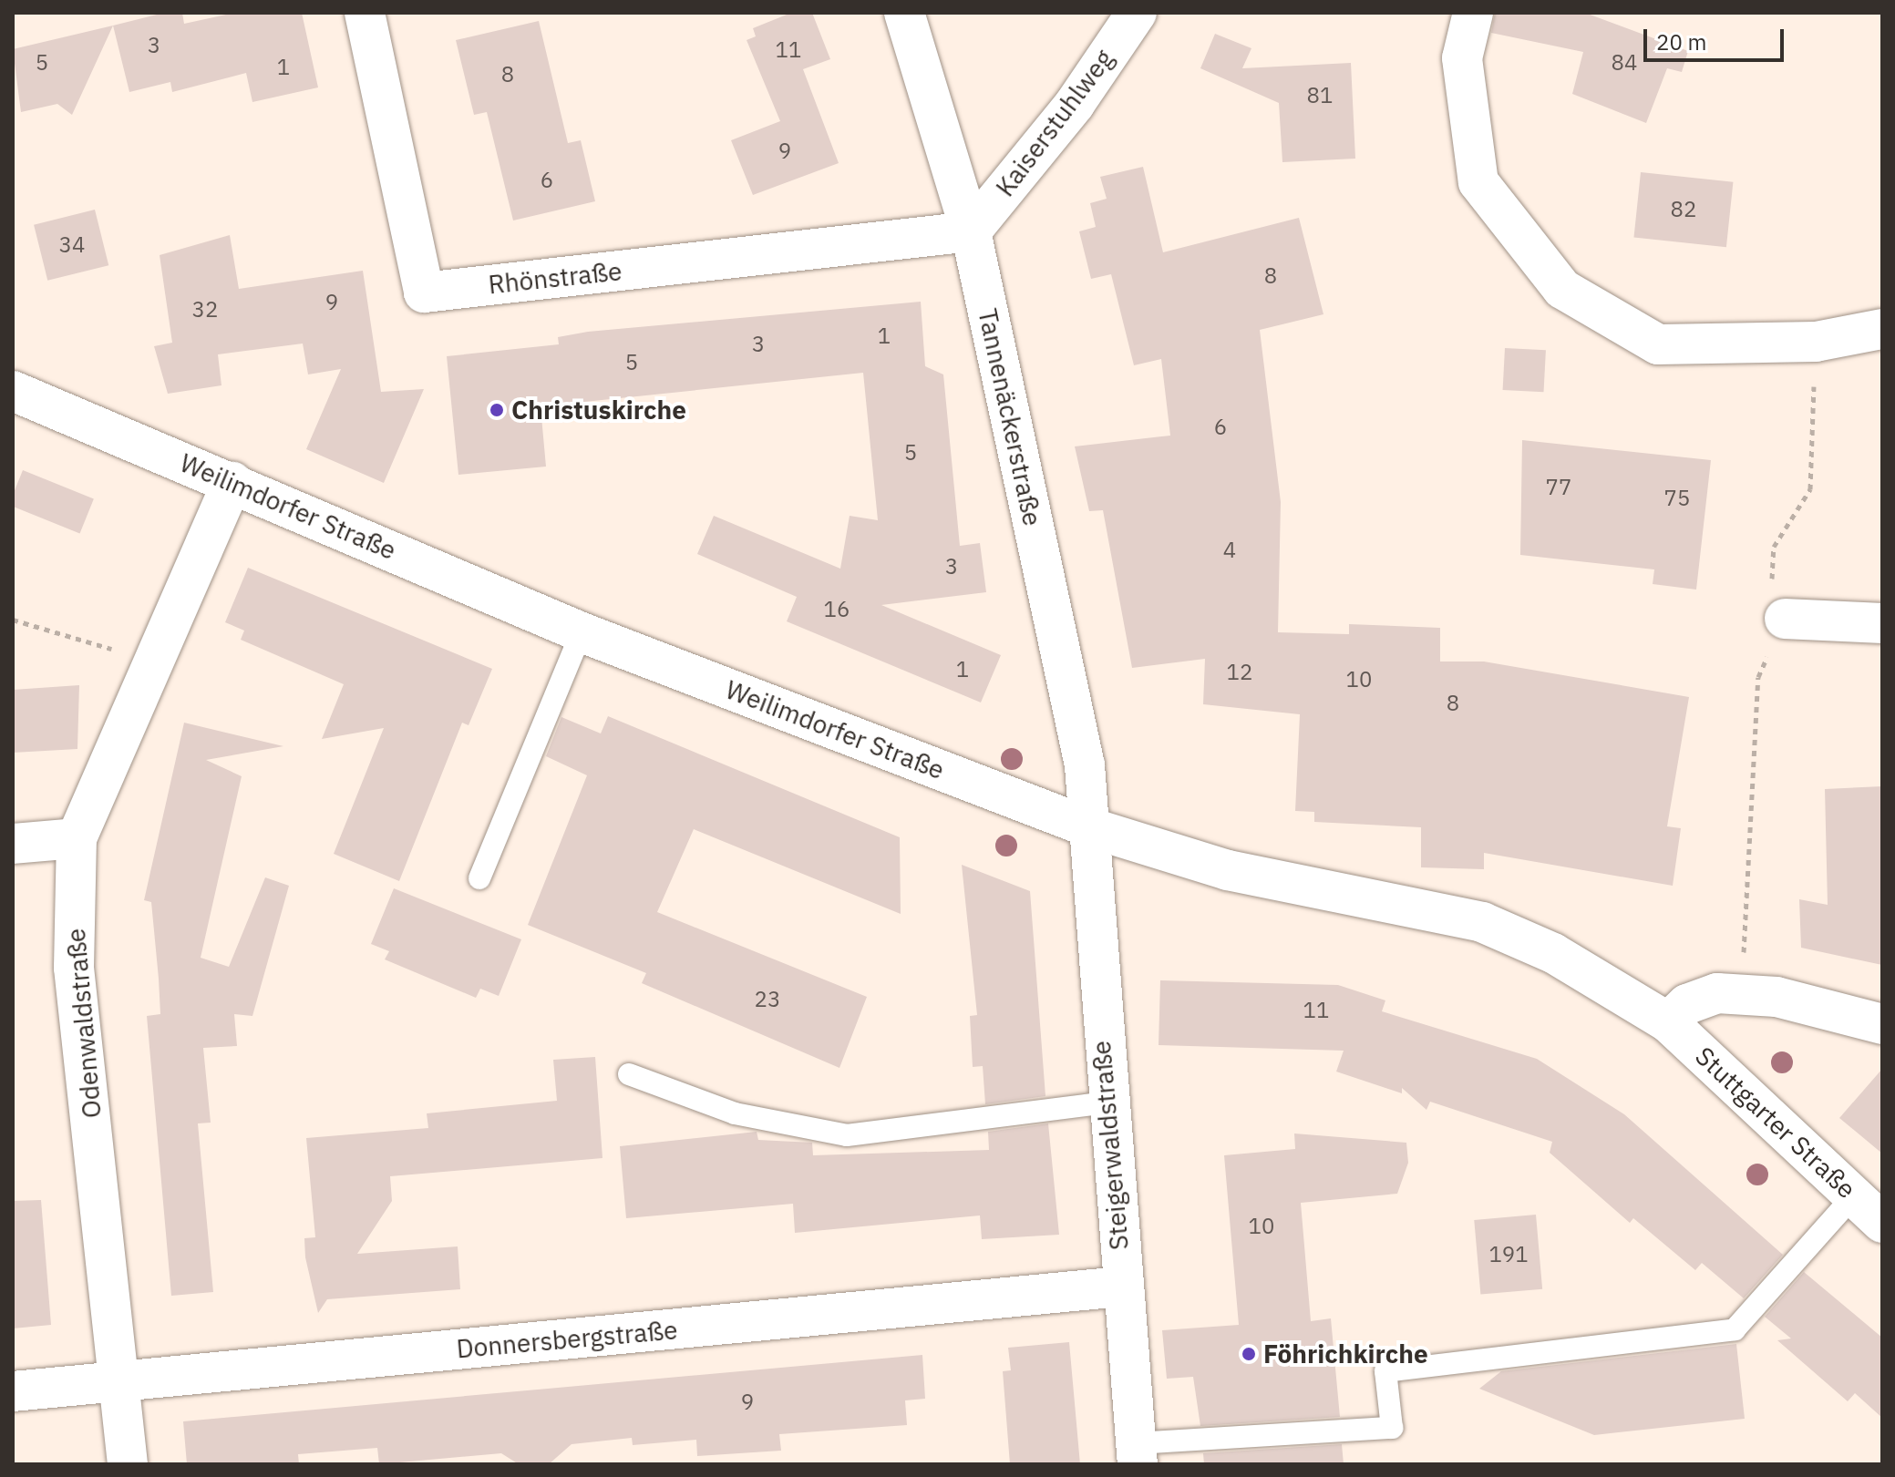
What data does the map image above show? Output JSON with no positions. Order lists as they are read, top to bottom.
{
  "streets": {
    "street": [
      "Kaiserstuhlweg",
      "Rhönstraße",
      "Tannenäckerstraße",
      "Weilimdorfer Straße",
      "Odenwaldstraße",
      "Stuttgarter Straße",
      "Steigerwaldstraße",
      "Donnersbergstraße"
    ]
  },
  "crossings": [
    ["Kaiserstuhlweg", "Rhönstraße"],
    ["Kaiserstuhlweg", "Tannenäckerstraße"],
    ["Rhönstraße", "Tannenäckerstraße"],
    ["Tannenäckerstraße", "Weilimdorfer Straße"],
    ["Tannenäckerstraße", "Steigerwaldstraße"],
    ["Weilimdorfer Straße", "Odenwaldstraße"],
    ["Weilimdorfer Straße", "Stuttgarter Straße"],
    ["Weilimdorfer Straße", "Steigerwaldstraße"],
    ["Odenwaldstraße", "Donnersbergstraße"],
    ["Steigerwaldstraße", "Donnersbergstraße"]
  ],
  "places": ["Christuskirche", "Föhrichkirche"],
  "house_numbers": [
    "3",
    "11",
    "5",
    "84",
    "1",
    "8",
    "81",
    "9",
    "6",
    "82",
    "34",
    "8",
    "9",
    "32",
    "1",
    "3",
    "5",
    "6",
    "5",
    "77",
    "75",
    "4",
    "3",
    "16",
    "1",
    "12",
    "10",
    "8",
    "23",
    "11",
    "10",
    "191",
    "9"
  ],
  "scale_bar": "20 m"
}
